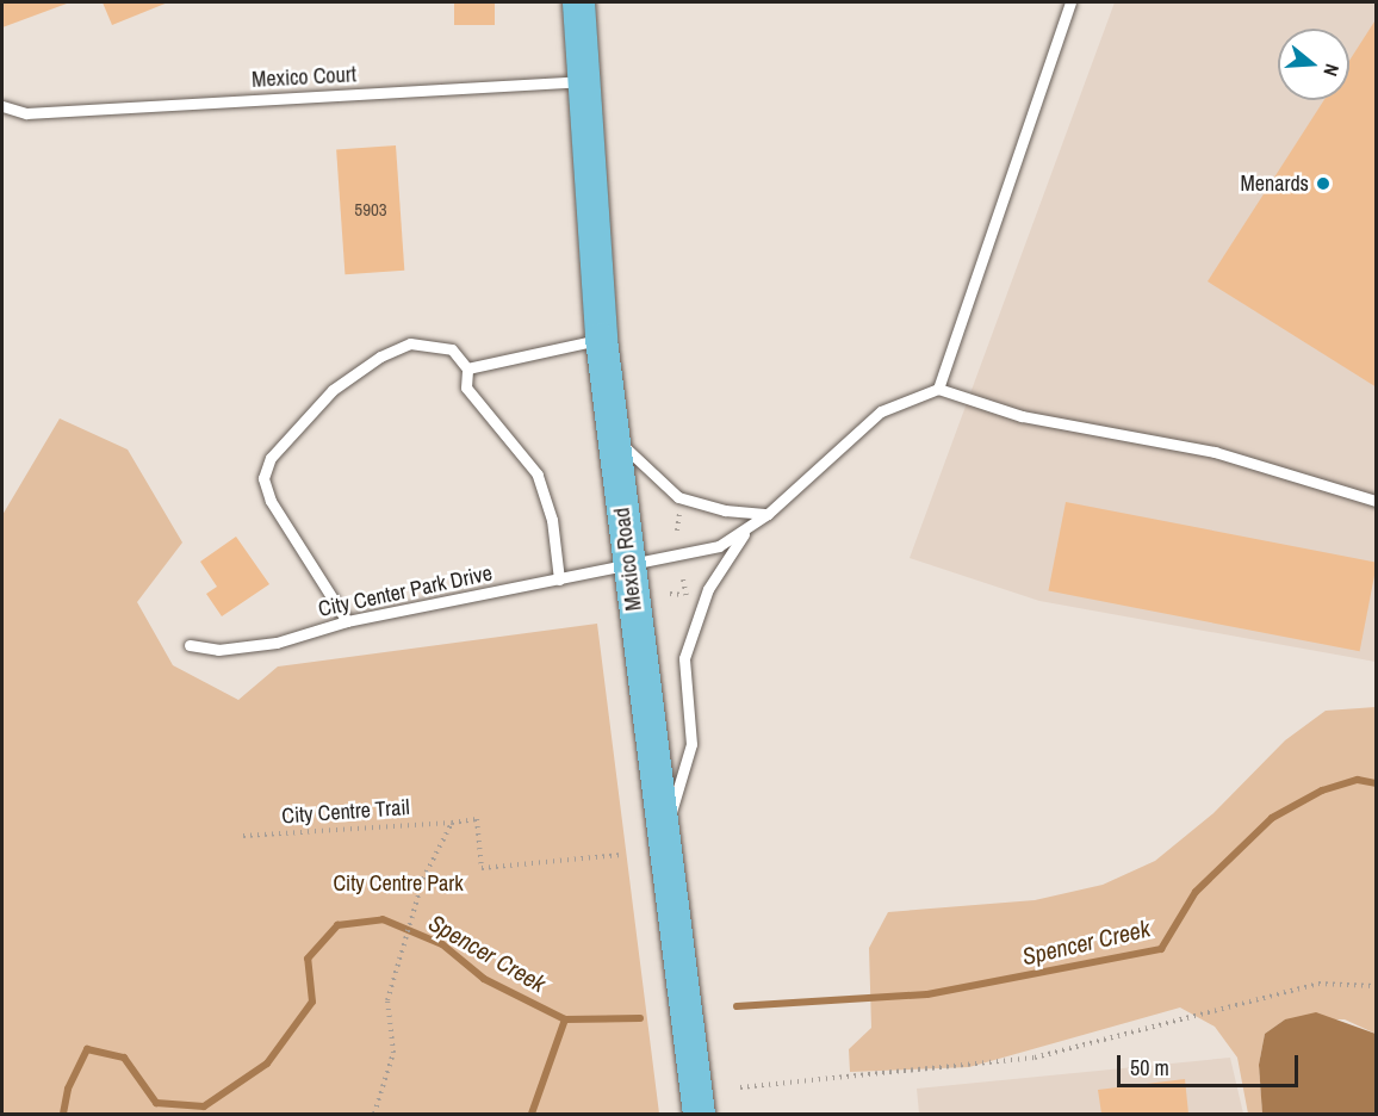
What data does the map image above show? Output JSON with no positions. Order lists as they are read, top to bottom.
{
  "streets": {
    "main road": ["Mexico Road"],
    "lane": ["Mexico Court", "City Center Park Drive"],
    "path": ["City Centre Trail"]
  },
  "crossings": [
    ["Mexico Court", "Mexico Road"],
    ["Mexico Road", "City Center Park Drive"]
  ],
  "water": ["Spencer Creek"],
  "parks": ["City Centre Park"],
  "places": ["Menards"],
  "house_numbers": ["5903"],
  "scale_bar": "50 m",
  "north": "right"
}
